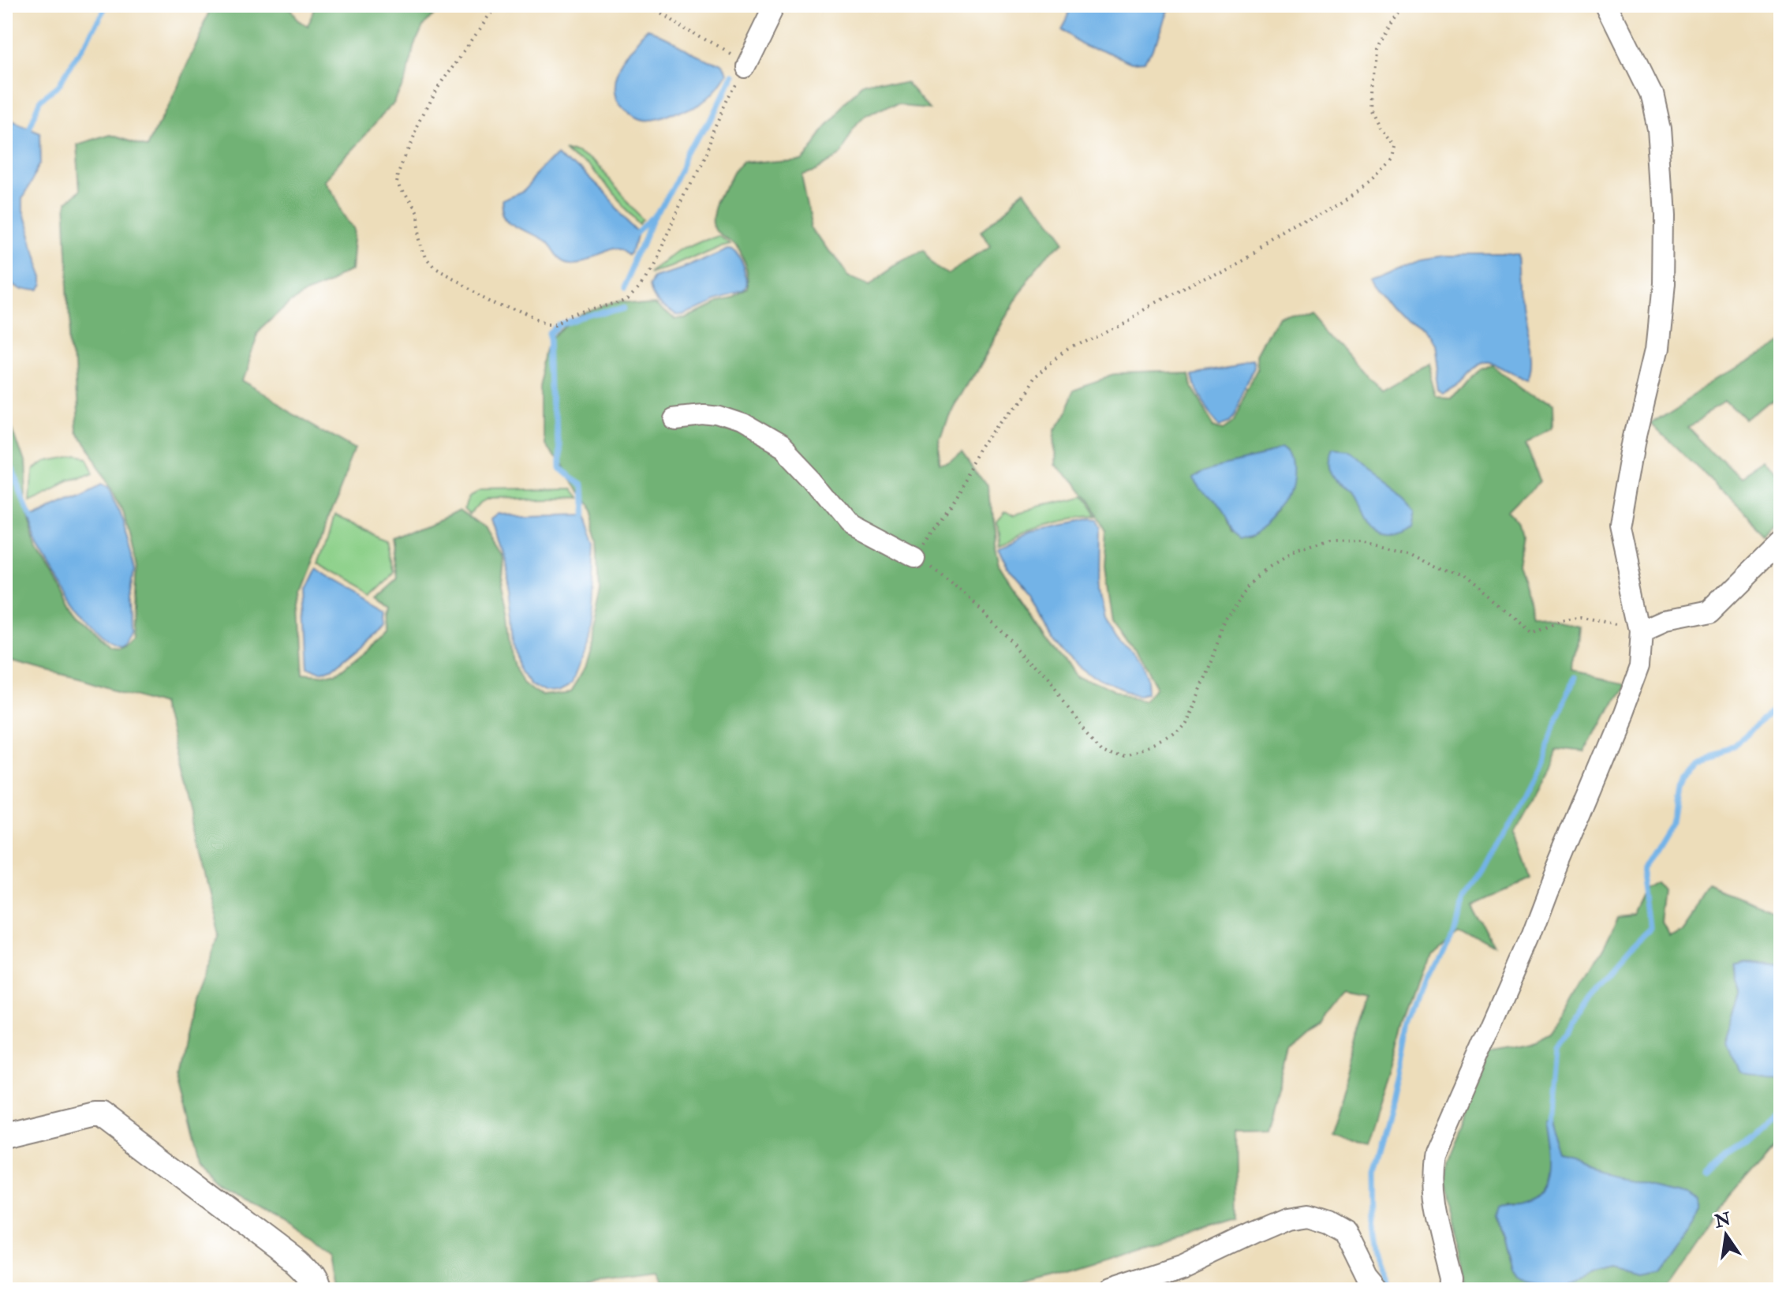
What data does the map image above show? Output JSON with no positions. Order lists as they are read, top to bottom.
{
  "north": "top"
}
